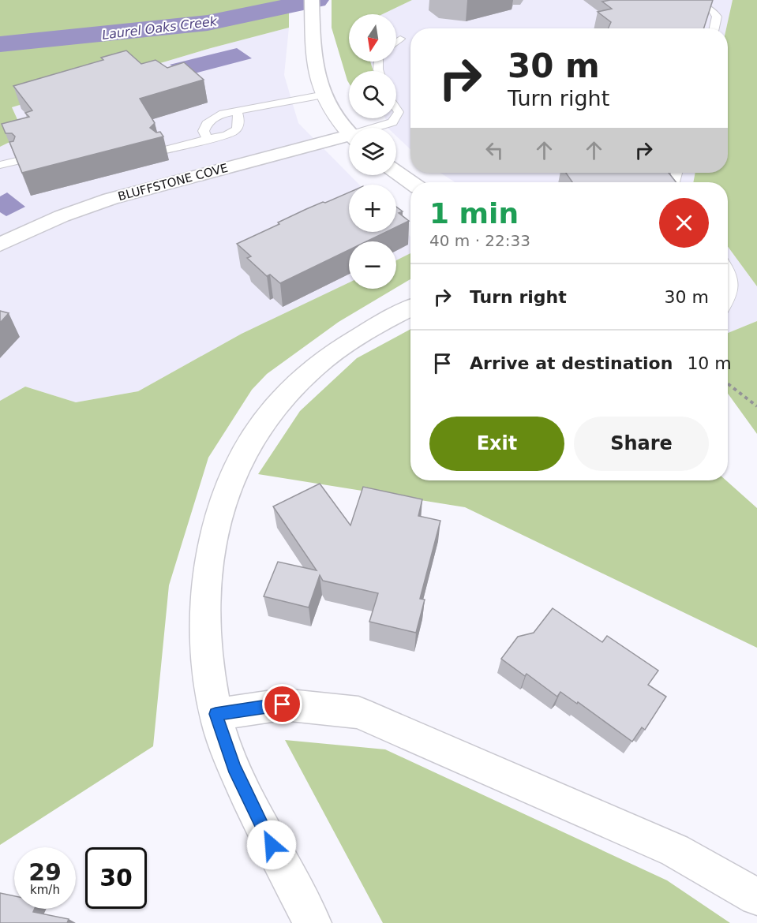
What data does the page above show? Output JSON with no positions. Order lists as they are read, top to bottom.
{
  "streets": {
    "street": ["BLUFFSTONE COVE"]
  },
  "water": ["Laurel Oaks Creek"],
  "north": "bottom",
  "page": {
    "map_buttons": ["+", "−"],
    "turn": ["30 m", "Turn right"],
    "heading": ["1 min", "40 m · 22:33"],
    "list": [
      {
        "name": "Turn right",
        "value": "30 m"
      },
      {
        "name": "Arrive at destination",
        "value": "10 m"
      }
    ],
    "buttons": ["Exit", "Share"],
    "speed": "29 km/h",
    "limit": "30"
  }
}
